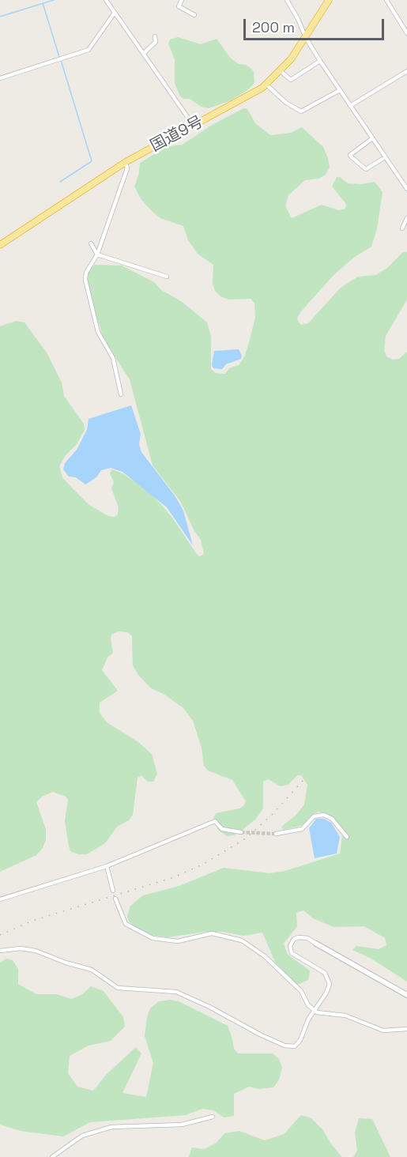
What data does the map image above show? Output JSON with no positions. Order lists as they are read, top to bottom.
{
  "streets": {
    "highway": ["国道9号"]
  },
  "scale_bar": "200 m"
}
